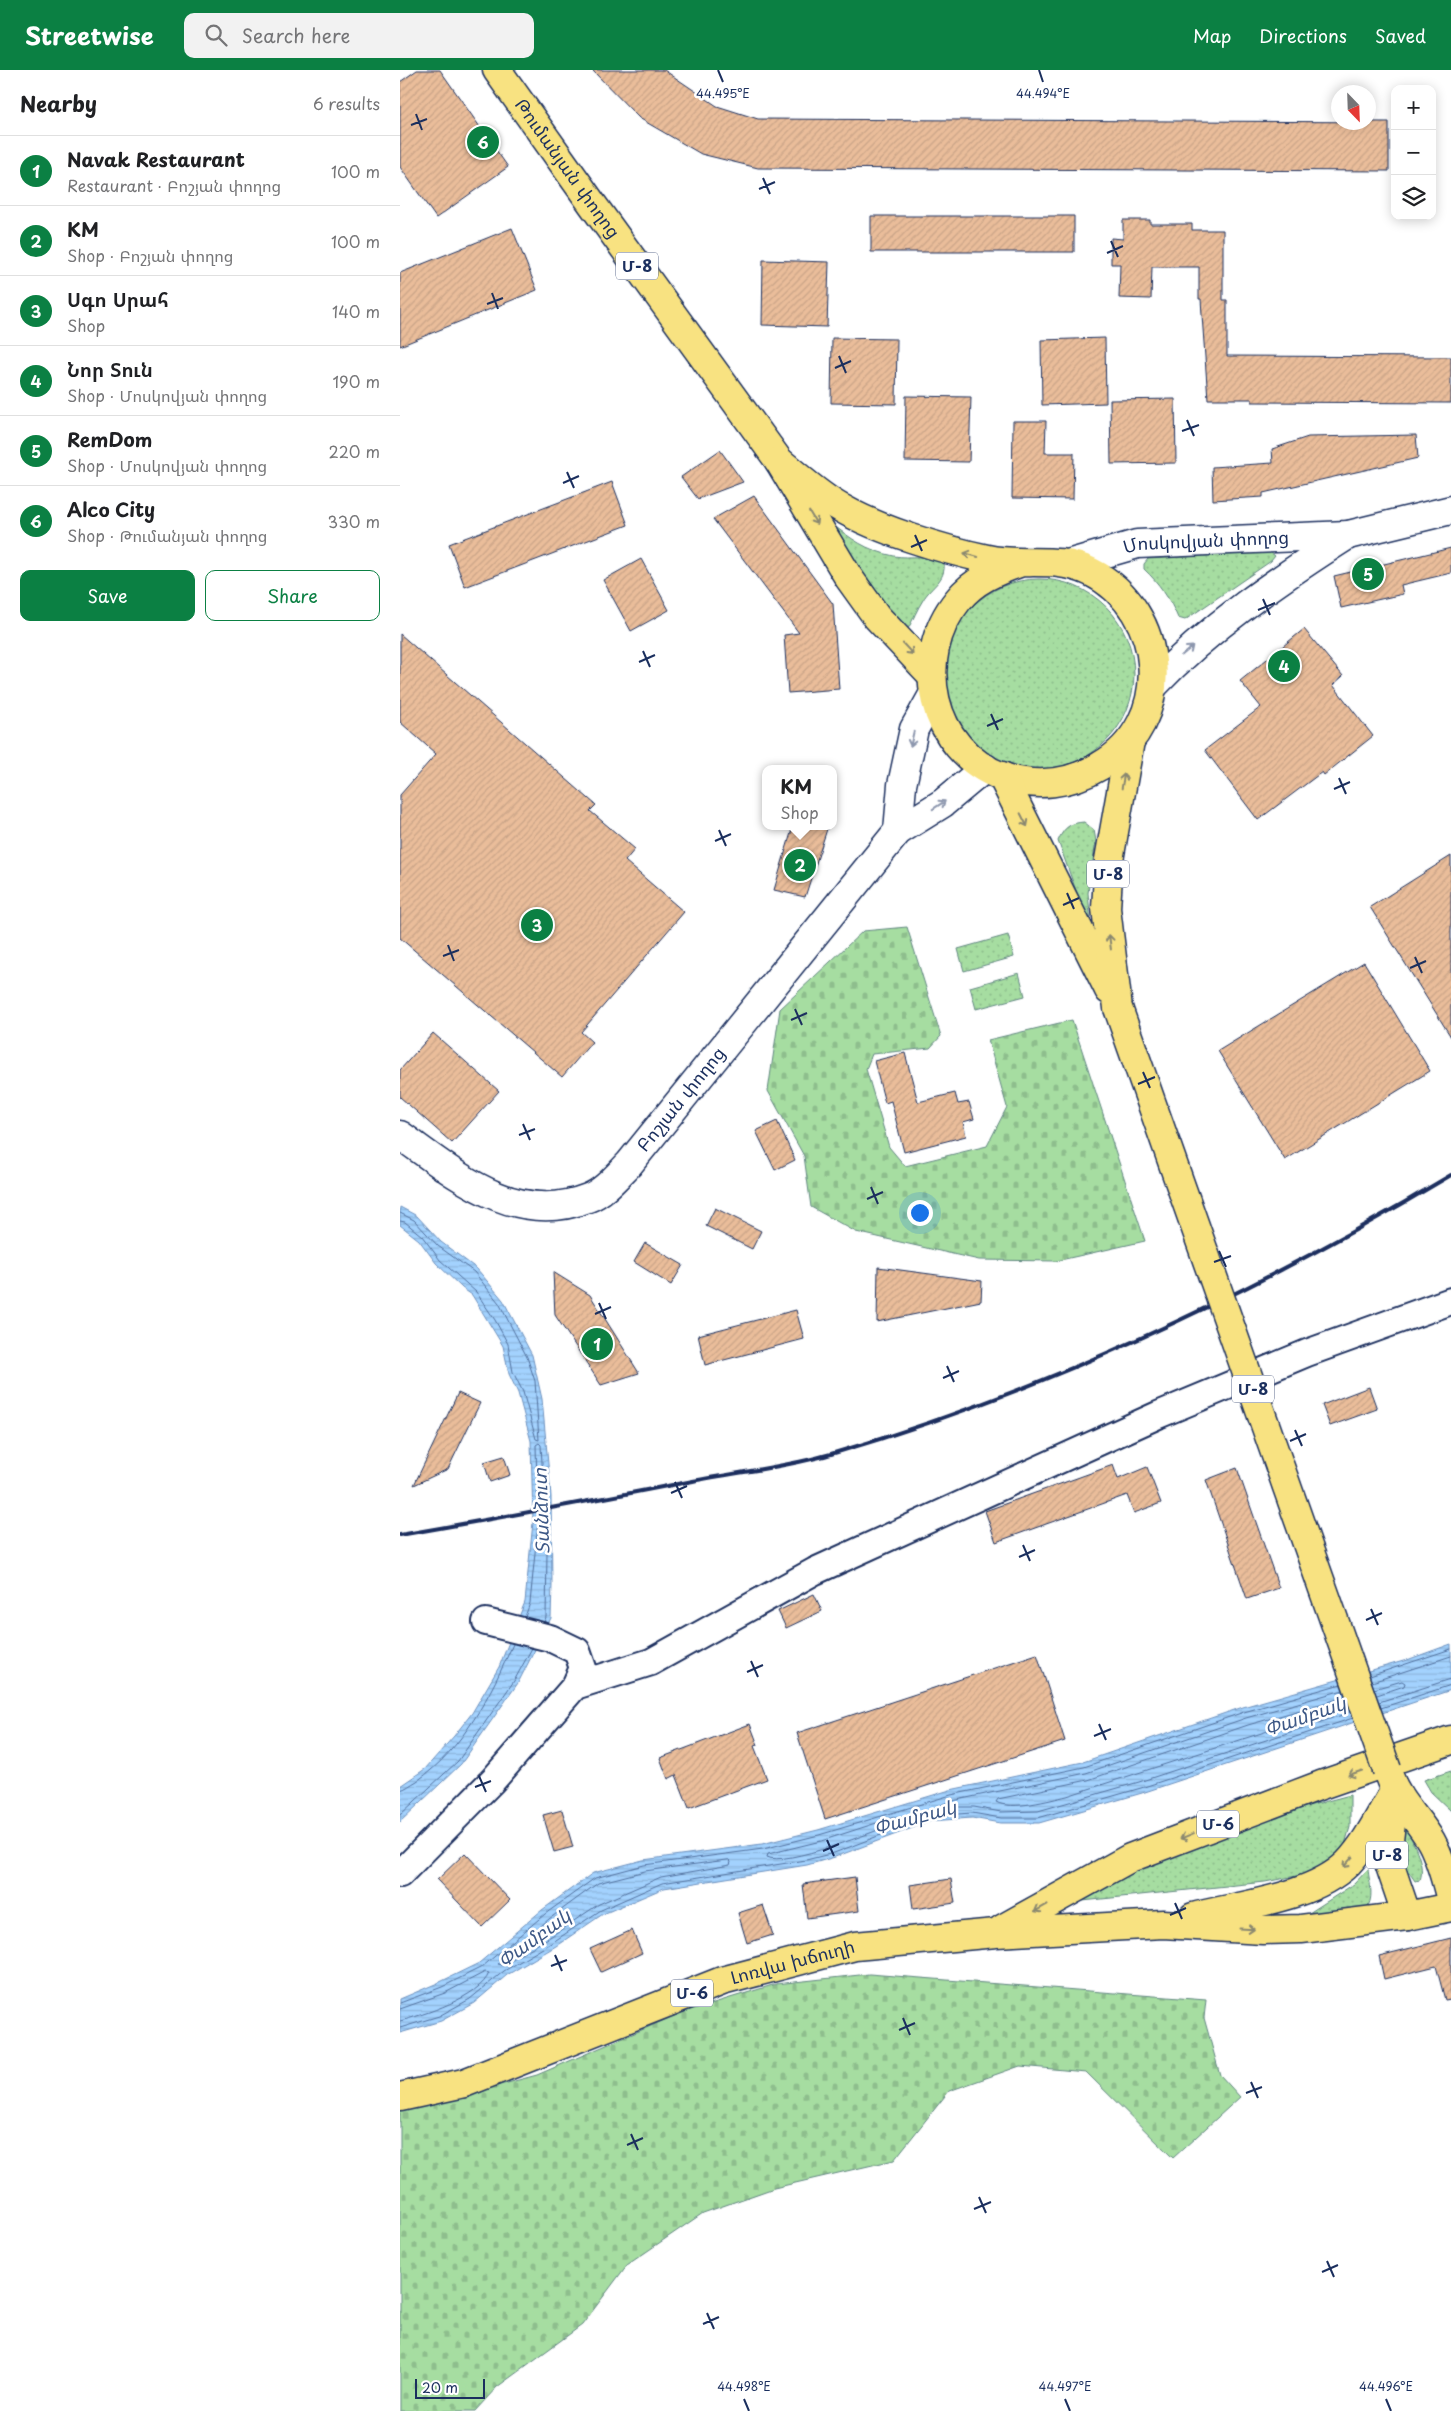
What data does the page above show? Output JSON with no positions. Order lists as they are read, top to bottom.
{
  "streets": {
    "highway": [
      "Թումանյան փողոց",
      "Մ-8",
      "Մ-6",
      "Լոռվա խճուղի"
    ],
    "street": ["Մոսկովյան փողոց", "Բոշյան փողոց"]
  },
  "crossings": [
    ["Թումանյան փողոց", "Մ-8"],
    ["Մ-8", "Բոշյան փողոց"],
    ["Մ-8", "Մ-6"],
    ["Մ-6", "Լոռվա խճուղի"]
  ],
  "one_way": ["Մոսկովյան փողոց"],
  "water": ["Տանձուտ", "Փամբակ"],
  "scale_bar": "20 m",
  "north": "bottom right",
  "page": {
    "header": "Streetwise",
    "search": "Search here",
    "nav": ["Map", "Directions", "Saved"],
    "heading": ["Nearby", "6 results"],
    "map_buttons": ["+", "−"],
    "pins": [
      "6",
      "5",
      "4",
      "2",
      "3",
      "1"
    ],
    "list": [
      {
        "mark": "1",
        "name": "Navak Restaurant",
        "note": "Restaurant · Բոշյան փողոց",
        "value": "100 m"
      },
      {
        "mark": "2",
        "name": "KM",
        "note": "Shop · Բոշյան փողոց",
        "value": "100 m"
      },
      {
        "mark": "3",
        "name": "Սգո Սրահ",
        "note": "Shop",
        "value": "140 m"
      },
      {
        "mark": "4",
        "name": "Նոր Տուն",
        "note": "Shop · Մոսկովյան փողոց",
        "value": "190 m"
      },
      {
        "mark": "5",
        "name": "RemDom",
        "note": "Shop · Մոսկովյան փողոց",
        "value": "220 m"
      },
      {
        "mark": "6",
        "name": "Alco City",
        "note": "Shop · Թումանյան փողոց",
        "value": "330 m"
      }
    ],
    "buttons": ["Save", "Share"],
    "popup": ["KM", "Shop"],
    "scale": "20 m"
  },
  "coordinates": [
    "44.495°E",
    "44.494°E",
    "44.498°E",
    "44.497°E",
    "44.496°E"
  ]
}
